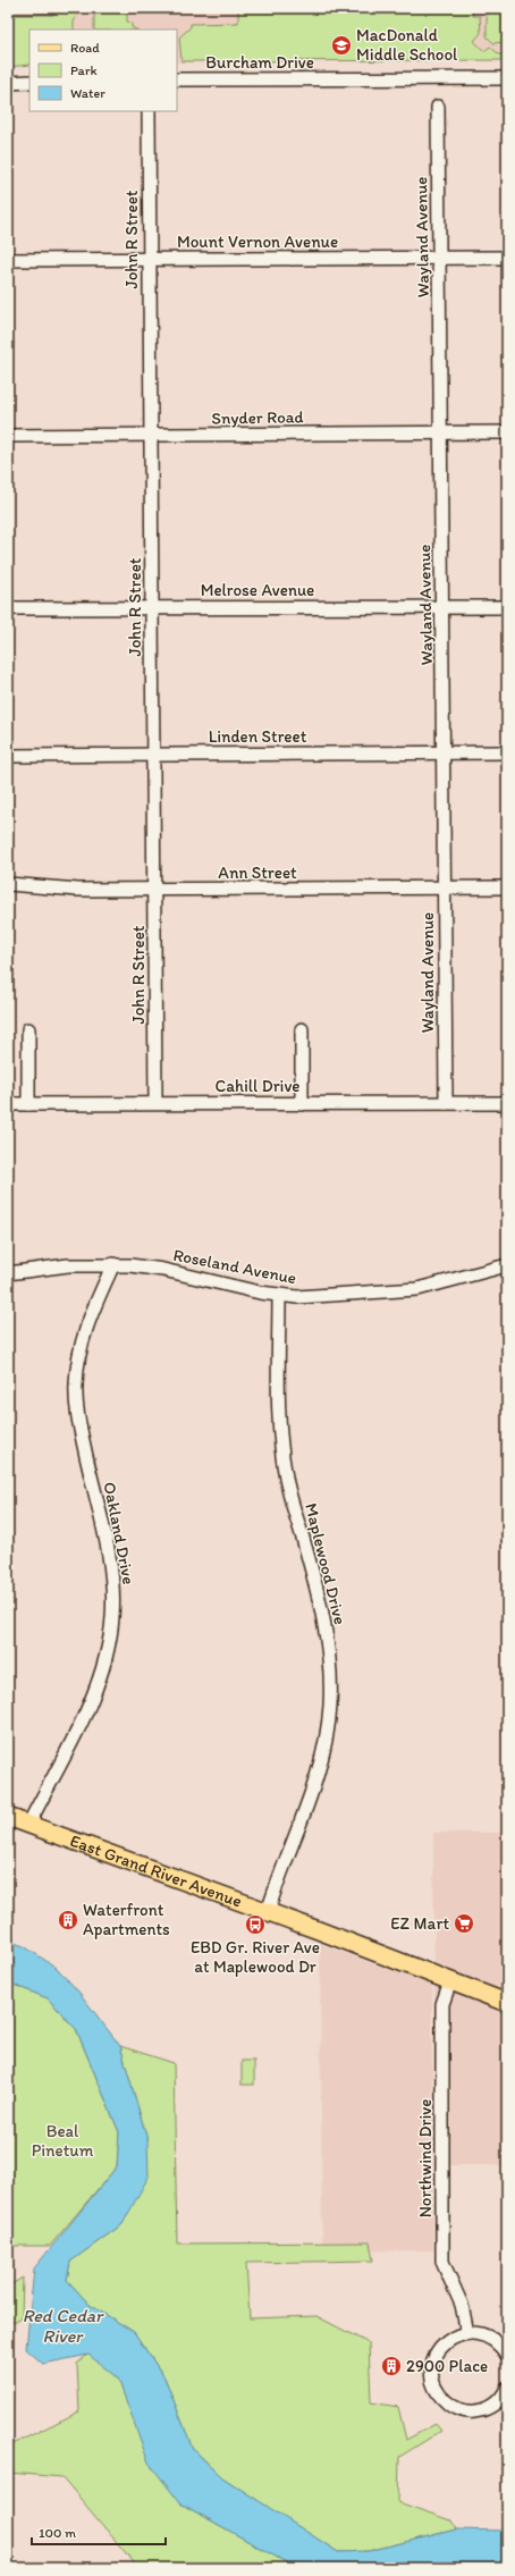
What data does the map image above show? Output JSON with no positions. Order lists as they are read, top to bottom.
{
  "streets": {
    "main road": ["East Grand River Avenue"],
    "street": [
      "Burcham Drive",
      "Wayland Avenue",
      "John R Street",
      "Mount Vernon Avenue",
      "Snyder Road",
      "Melrose Avenue",
      "Linden Street",
      "Ann Street",
      "Cahill Drive",
      "Roseland Avenue",
      "Oakland Drive",
      "Maplewood Drive",
      "Northwind Drive"
    ]
  },
  "crossings": [
    ["Wayland Avenue", "Mount Vernon Avenue"],
    ["Wayland Avenue", "Snyder Road"],
    ["Wayland Avenue", "Melrose Avenue"],
    ["Wayland Avenue", "Linden Street"],
    ["Wayland Avenue", "Ann Street"],
    ["Wayland Avenue", "Cahill Drive"],
    ["John R Street", "Mount Vernon Avenue"],
    ["John R Street", "Snyder Road"],
    ["John R Street", "Melrose Avenue"],
    ["John R Street", "Linden Street"],
    ["John R Street", "Ann Street"],
    ["John R Street", "Cahill Drive"],
    ["Roseland Avenue", "Oakland Drive"],
    ["Roseland Avenue", "Maplewood Drive"],
    ["Oakland Drive", "East Grand River Avenue"],
    ["Maplewood Drive", "East Grand River Avenue"],
    ["East Grand River Avenue", "Northwind Drive"]
  ],
  "water": ["Red Cedar River"],
  "parks": ["Beal Pinetum"],
  "places": {
    "school or university": ["MacDonald Middle School"],
    "building": ["Waterfront Apartments", "2900 Place"],
    "supermarket": ["EZ Mart"],
    "bus stop": ["EBD Gr. River Ave at Maplewood Dr"]
  },
  "legend": ["Road", "Park", "Water"],
  "scale_bar": "100 m"
}
